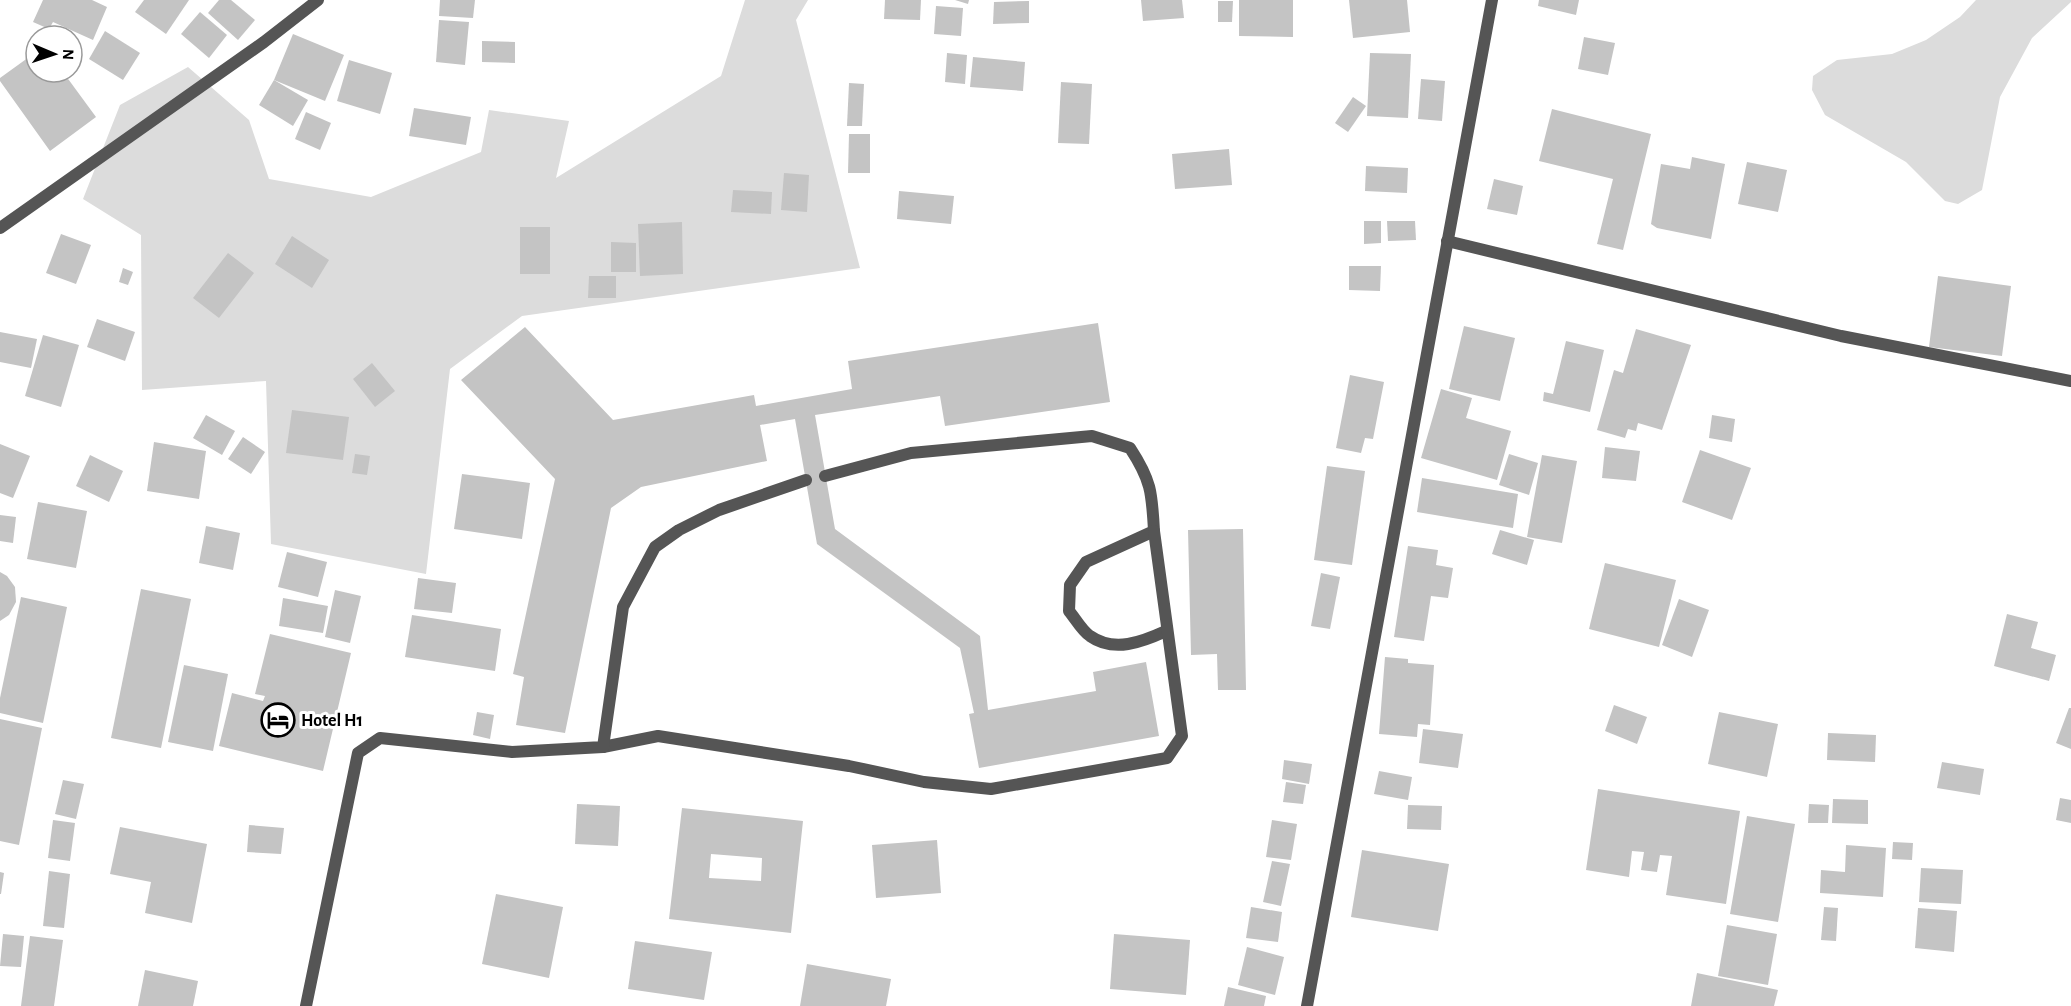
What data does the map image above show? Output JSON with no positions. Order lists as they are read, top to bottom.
{
  "places": {
    "hotel": ["Hotel H1"]
  },
  "north": "right"
}
